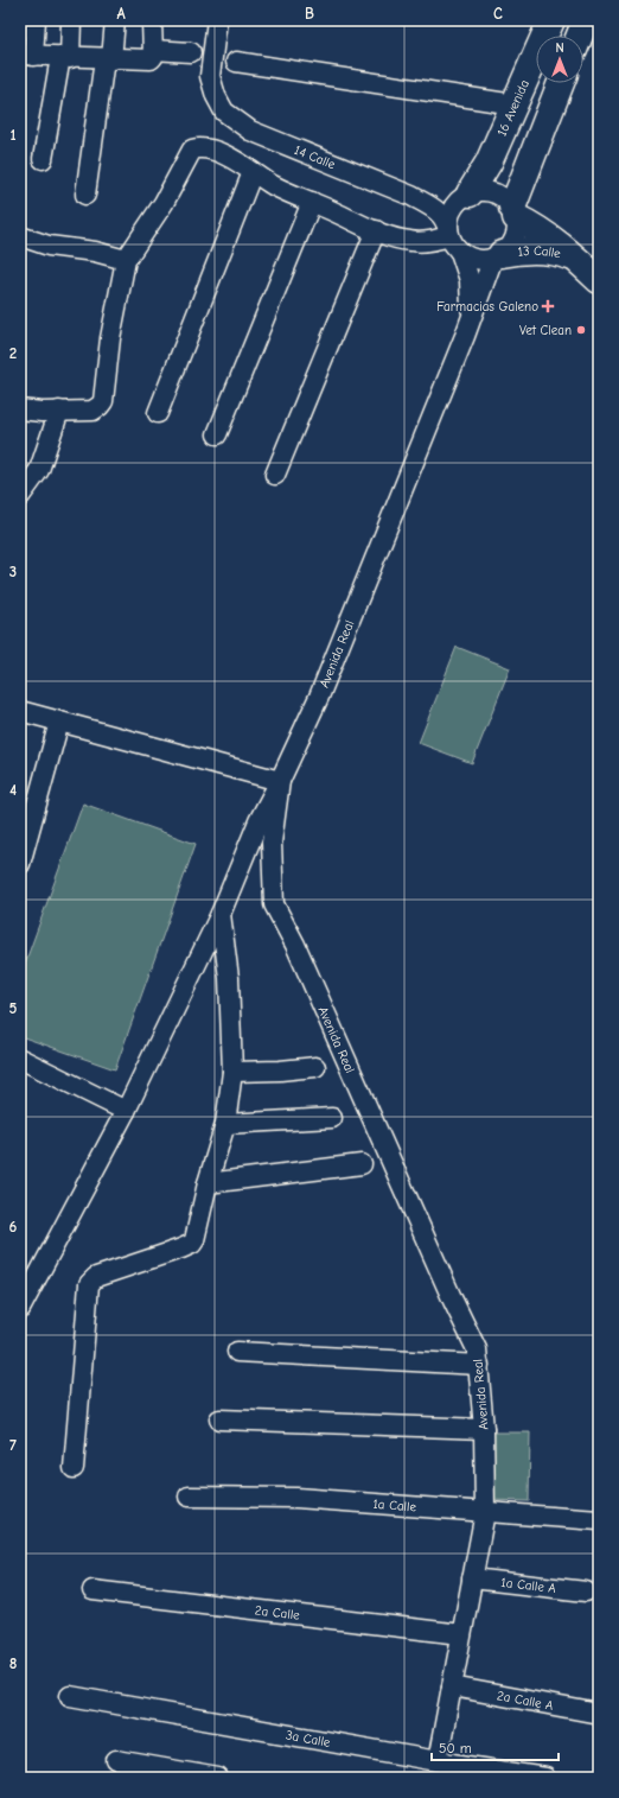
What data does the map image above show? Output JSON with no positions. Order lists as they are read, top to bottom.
{
  "streets": {
    "main road": ["16 Avenida", "13 Calle"],
    "street": [
      "14 Calle",
      "Avenida Real",
      "1a Calle",
      "1a Calle A",
      "2a Calle",
      "2a Calle A",
      "3a Calle"
    ]
  },
  "crossings": [
    ["16 Avenida", "14 Calle"],
    ["16 Avenida", "13 Calle"],
    ["16 Avenida", "Avenida Real"],
    ["14 Calle", "13 Calle"],
    ["14 Calle", "Avenida Real"],
    ["13 Calle", "Avenida Real"],
    ["Avenida Real", "1a Calle"],
    ["Avenida Real", "1a Calle A"],
    ["Avenida Real", "2a Calle"],
    ["Avenida Real", "2a Calle A"],
    ["Avenida Real", "3a Calle"]
  ],
  "places": {
    "health": ["Farmacias Galeno"],
    "other": ["Vet Clean"]
  },
  "scale_bar": "50 m",
  "north": "top",
  "grid": {
    "columns": ["A", "B", "C"],
    "rows": [
      "1",
      "2",
      "3",
      "4",
      "5",
      "6",
      "7",
      "8"
    ]
  }
}
